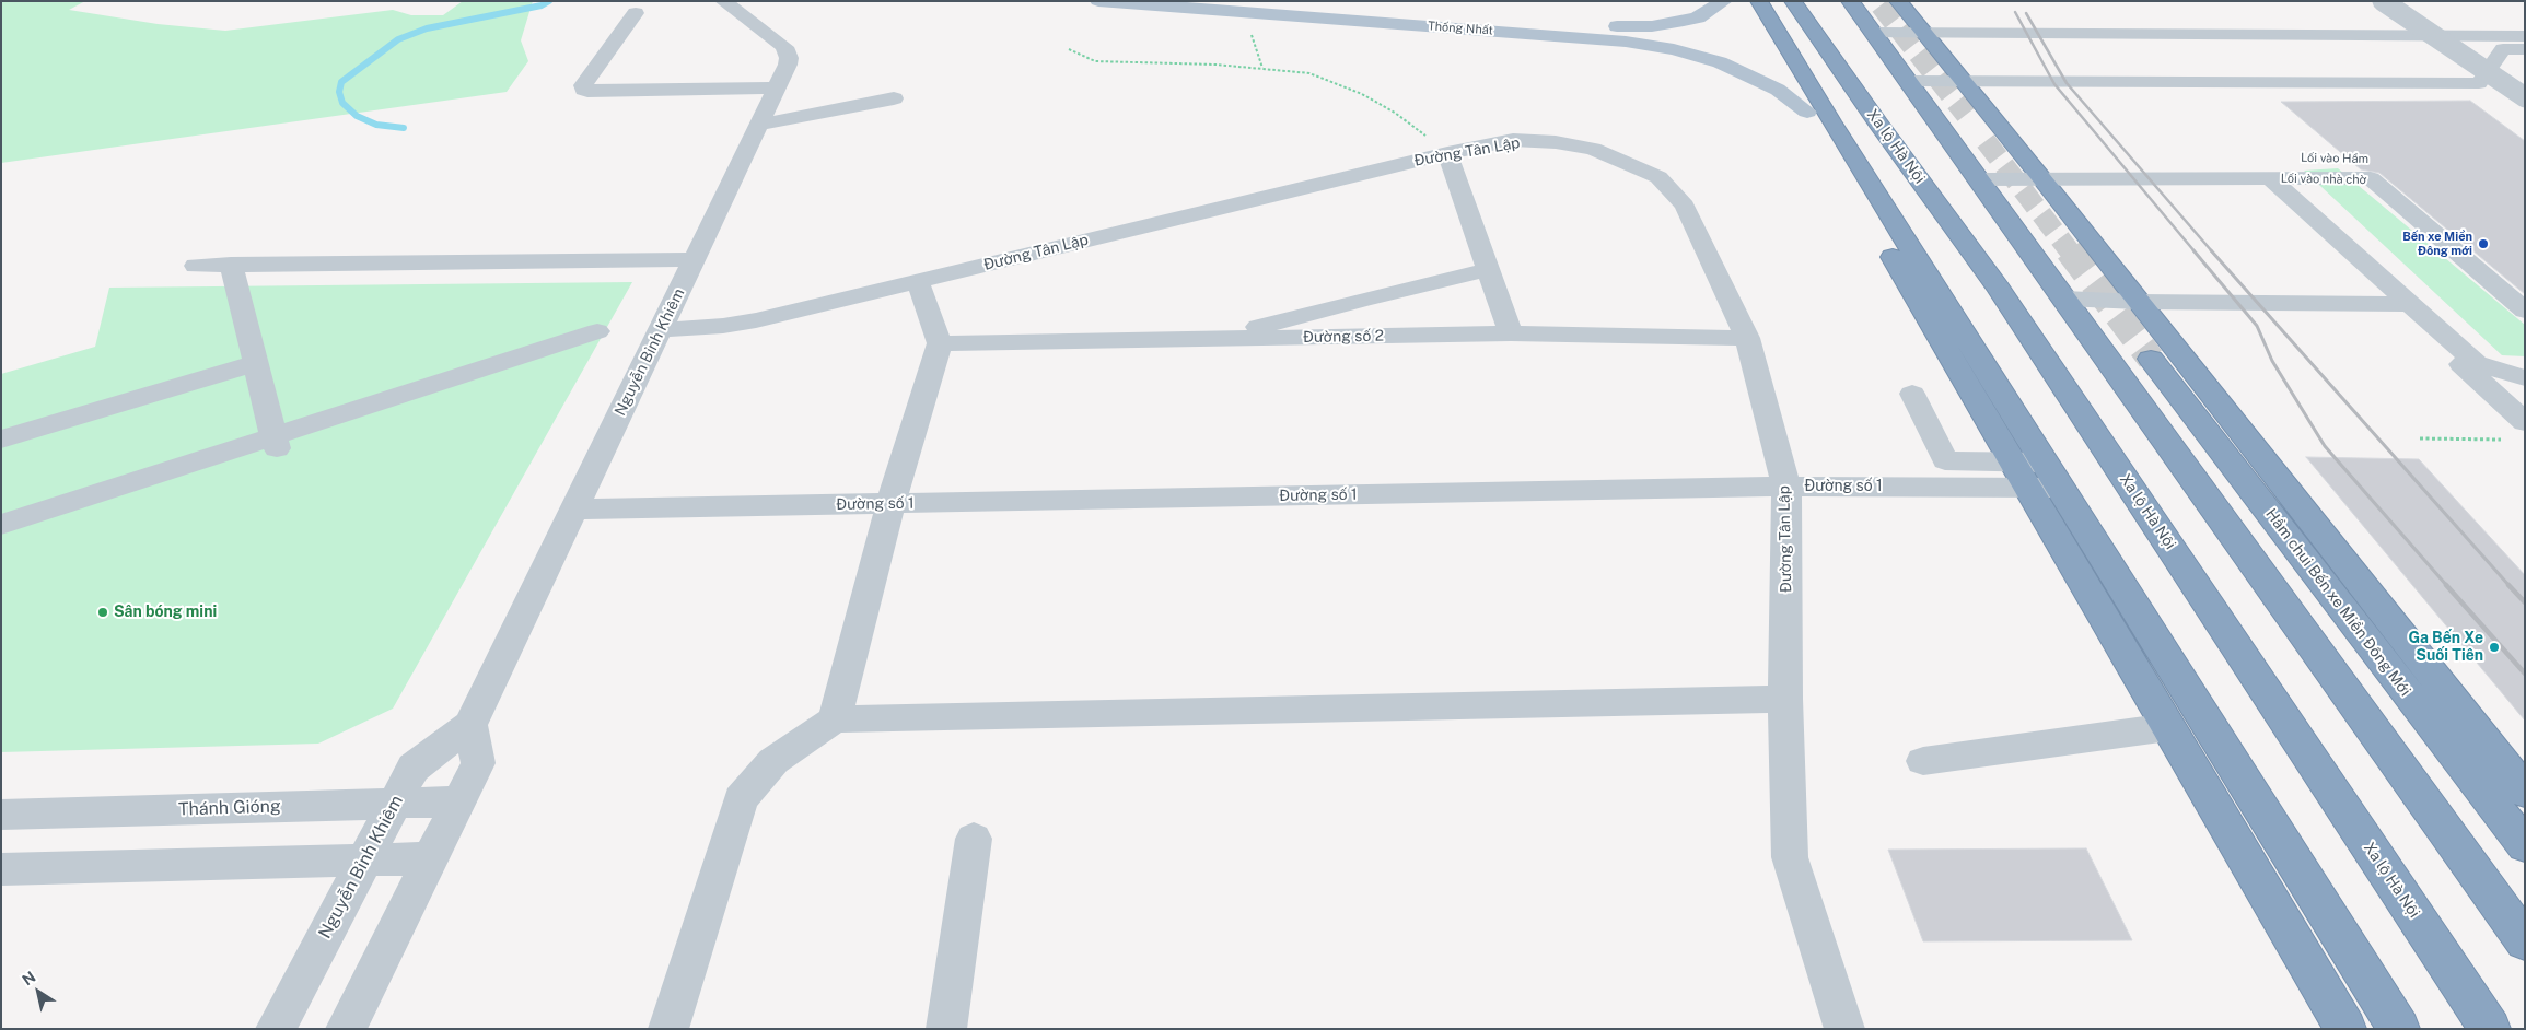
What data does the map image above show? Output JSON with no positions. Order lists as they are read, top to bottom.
{
  "streets": {
    "highway": ["Xa lộ Hà Nội", "Hầm chui Bến xe Miền Đông Mới"],
    "main road": ["Thống Nhất"],
    "street": [
      "Đường Tân Lập",
      "Lối vào Hầm",
      "Lối vào nhà chờ",
      "Đường số 2",
      "Nguyễn Bỉnh Khiêm",
      "Đường số 1",
      "Thánh Gióng"
    ]
  },
  "crossings": [
    ["Đường Tân Lập", "Đường số 2"],
    ["Đường Tân Lập", "Nguyễn Bỉnh Khiêm"],
    ["Đường Tân Lập", "Đường số 1"],
    ["Lối vào Hầm", "Lối vào nhà chờ"],
    ["Nguyễn Bỉnh Khiêm", "Đường số 1"],
    ["Nguyễn Bỉnh Khiêm", "Thánh Gióng"]
  ],
  "places": ["Bến xe Miền Đông mới", "Sân bóng mini", "Ga Bến Xe Suối Tiên"],
  "north": "top left"
}
